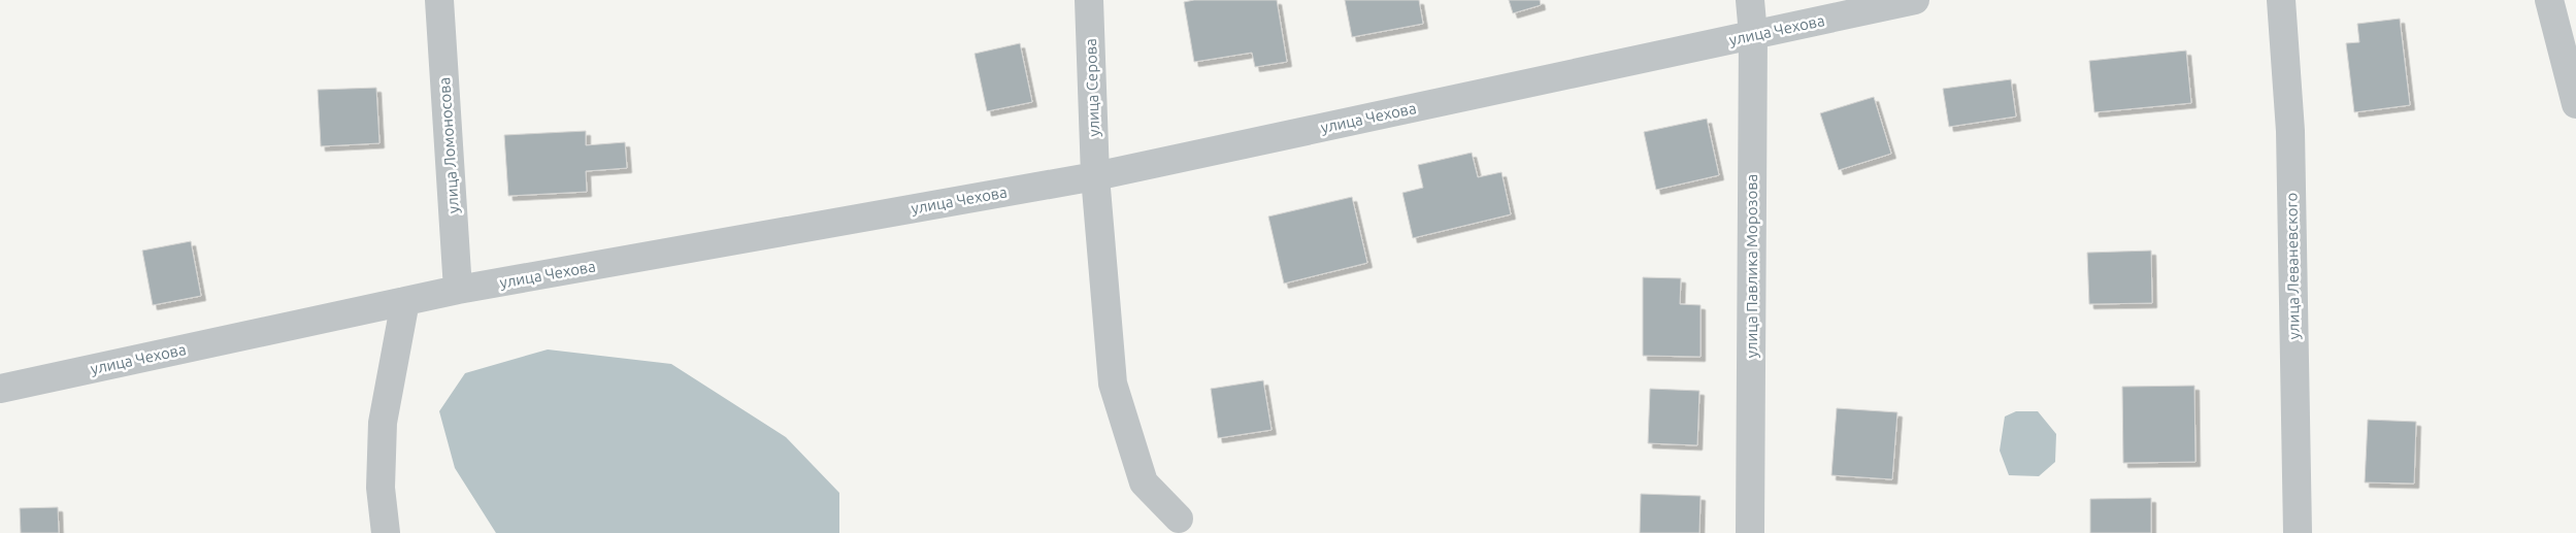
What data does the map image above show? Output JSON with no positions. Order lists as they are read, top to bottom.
{
  "streets": {
    "street": [
      "улица Чехова",
      "улица Серова",
      "улица Ломоносова",
      "улица Павлика Морозова",
      "улица Леваневского"
    ]
  },
  "crossings": [
    ["улица Чехова", "улица Серова"],
    ["улица Чехова", "улица Ломоносова"],
    ["улица Чехова", "улица Павлика Морозова"]
  ]
}
